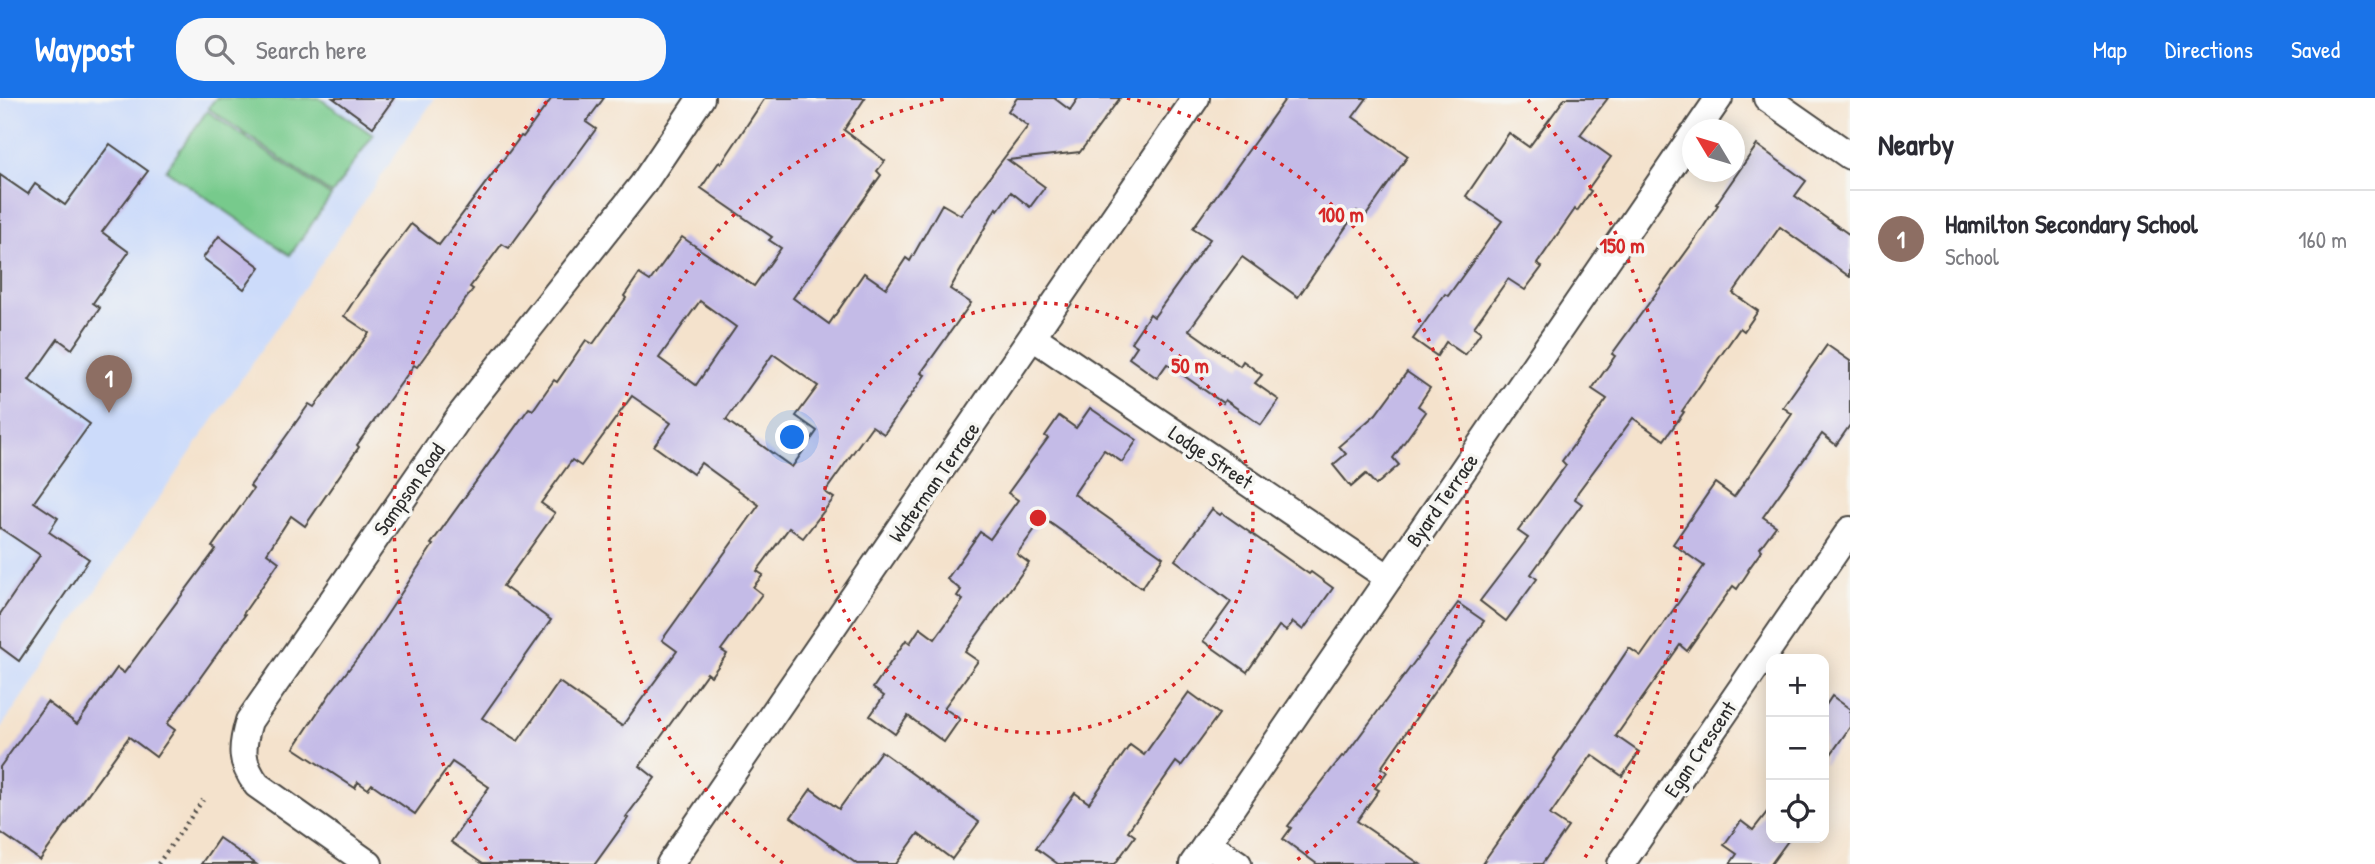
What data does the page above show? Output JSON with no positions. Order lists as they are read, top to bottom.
{
  "streets": {
    "street": [
      "Lodge Street",
      "Waterman Terrace",
      "Sampson Road",
      "Byard Terrace",
      "Egan Crescent"
    ]
  },
  "crossings": [
    ["Lodge Street", "Waterman Terrace"],
    ["Lodge Street", "Byard Terrace"]
  ],
  "north": "top left",
  "page": {
    "header": "Waypost",
    "search": "Search here",
    "nav": ["Map", "Directions", "Saved"],
    "heading": "Nearby",
    "list": [
      {
        "mark": "1",
        "name": "Hamilton Secondary School",
        "note": "School",
        "value": "160 m"
      }
    ],
    "pins": "1",
    "map_buttons": ["+", "−"]
  },
  "rings": ["100 m", "150 m", "50 m"]
}
